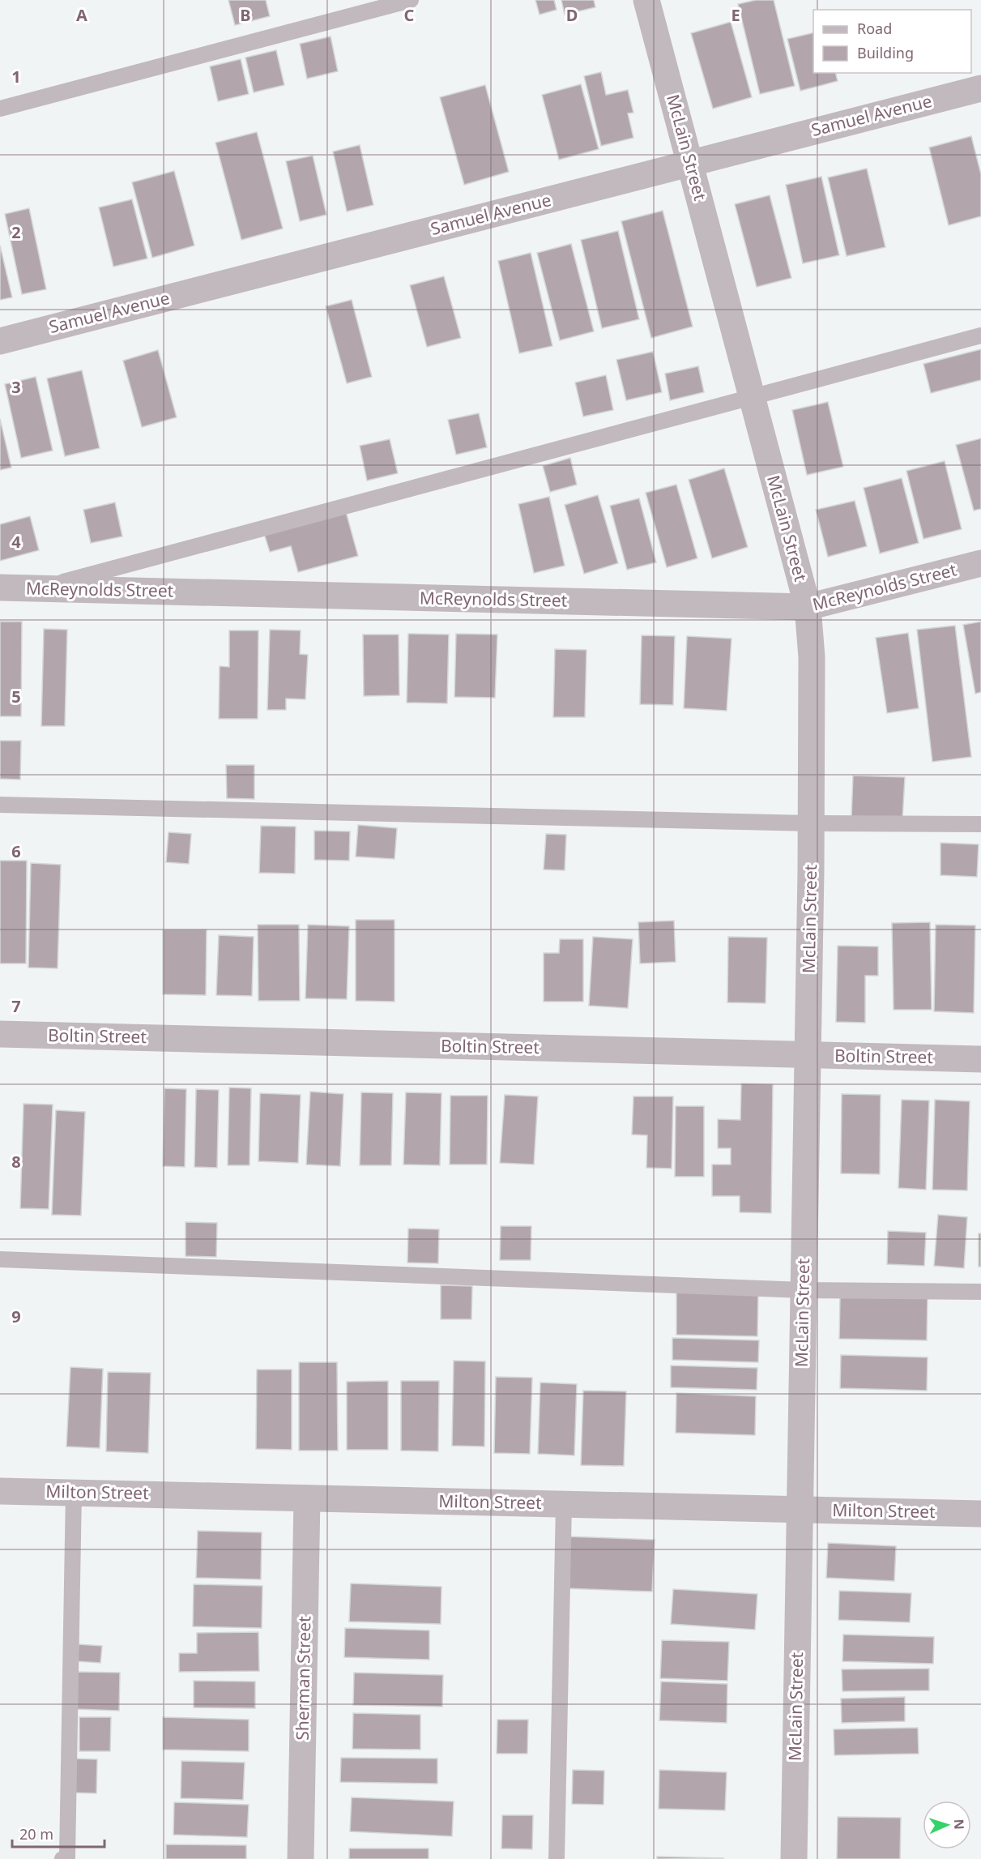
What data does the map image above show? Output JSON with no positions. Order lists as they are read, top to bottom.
{
  "streets": {
    "street": [
      "Samuel Avenue",
      "McLain Street",
      "McReynolds Street",
      "Boltin Street",
      "Milton Street",
      "Sherman Street"
    ]
  },
  "crossings": [
    ["Samuel Avenue", "McLain Street"],
    ["McLain Street", "McReynolds Street"],
    ["McLain Street", "Boltin Street"],
    ["McLain Street", "Milton Street"],
    ["Milton Street", "Sherman Street"]
  ],
  "legend": ["Road", "Building"],
  "scale_bar": "20 m",
  "north": "right",
  "grid": {
    "columns": [
      "A",
      "B",
      "C",
      "D",
      "E"
    ],
    "rows": [
      "1",
      "2",
      "3",
      "4",
      "5",
      "6",
      "7",
      "8",
      "9"
    ]
  }
}
